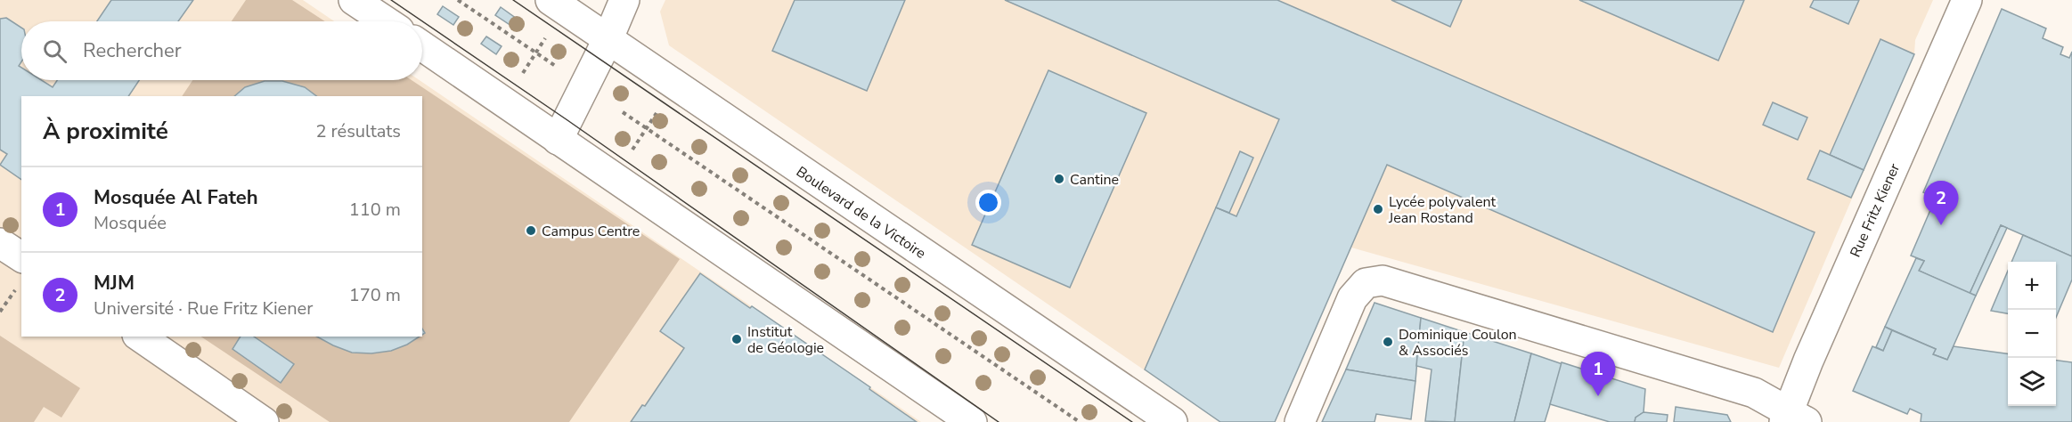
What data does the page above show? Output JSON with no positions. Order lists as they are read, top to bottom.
{
  "streets": {
    "street": ["Rue Fritz Kiener", "Boulevard de la Victoire"]
  },
  "places": [
    "Cantine",
    "Lycée polyvalent Jean Rostand",
    "Campus Centre",
    "Institut de Géologie",
    "Dominique Coulon & Associés"
  ],
  "page": {
    "search": "Rechercher",
    "heading": ["À proximité", "2 résultats"],
    "list": [
      {
        "mark": "1",
        "name": "Mosquée Al Fateh",
        "note": "Mosquée",
        "value": "110 m"
      },
      {
        "mark": "2",
        "name": "MJM",
        "note": "Université · Rue Fritz Kiener",
        "value": "170 m"
      }
    ],
    "pins": ["2", "1"],
    "map_buttons": ["+", "−"]
  }
}
